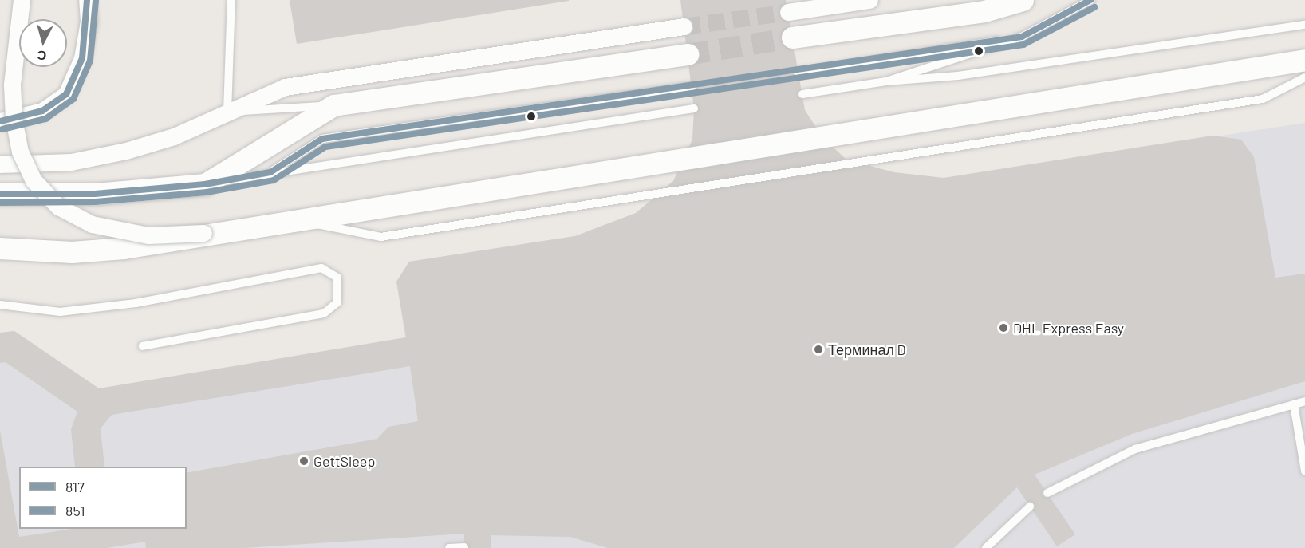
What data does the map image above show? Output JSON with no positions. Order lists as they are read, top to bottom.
{
  "places": ["DHL Express Easy", "Терминал D", "GettSleep"],
  "lines": ["transit line 817", "transit line 851"],
  "legend": ["817", "851"],
  "north": "bottom"
}
